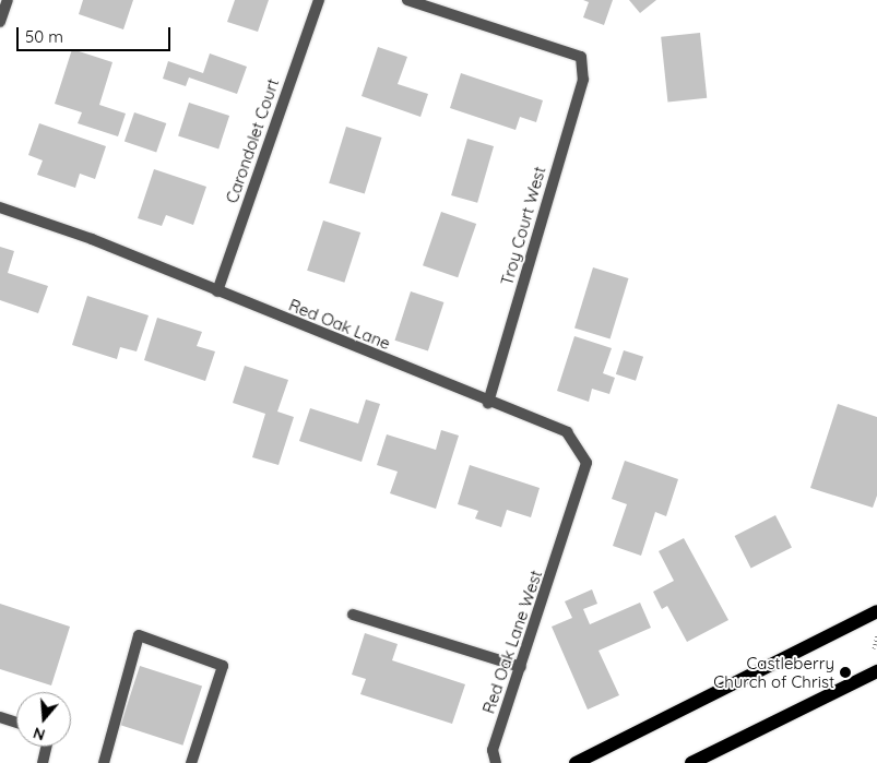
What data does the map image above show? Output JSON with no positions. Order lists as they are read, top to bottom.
{
  "streets": {
    "street": [
      "Carondolet Court",
      "Troy Court West",
      "Red Oak Lane",
      "Red Oak Lane West"
    ]
  },
  "crossings": [
    ["Carondolet Court", "Red Oak Lane"],
    ["Troy Court West", "Red Oak Lane"],
    ["Red Oak Lane", "Red Oak Lane West"]
  ],
  "places": ["Castleberry Church of Christ"],
  "scale_bar": "50 m",
  "north": "bottom"
}
